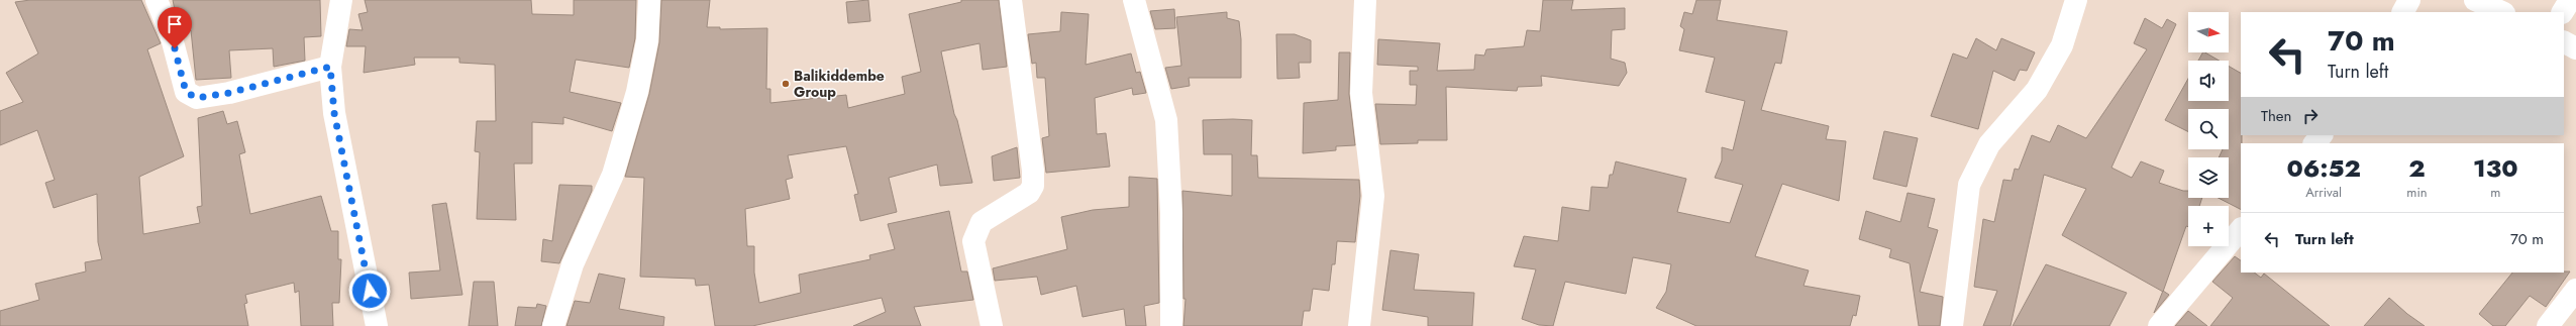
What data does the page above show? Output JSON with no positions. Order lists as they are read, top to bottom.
{
  "places": ["Balikiddembe Group"],
  "north": "right",
  "page": {
    "map_buttons": "+",
    "turn": ["70 m", "Turn left"],
    "then": "Then",
    "eta": [
      "06:52",
      "Arrival",
      "2",
      "min",
      "130",
      "m"
    ],
    "list": [
      {
        "name": "Turn left",
        "value": "70 m"
      }
    ]
  }
}
